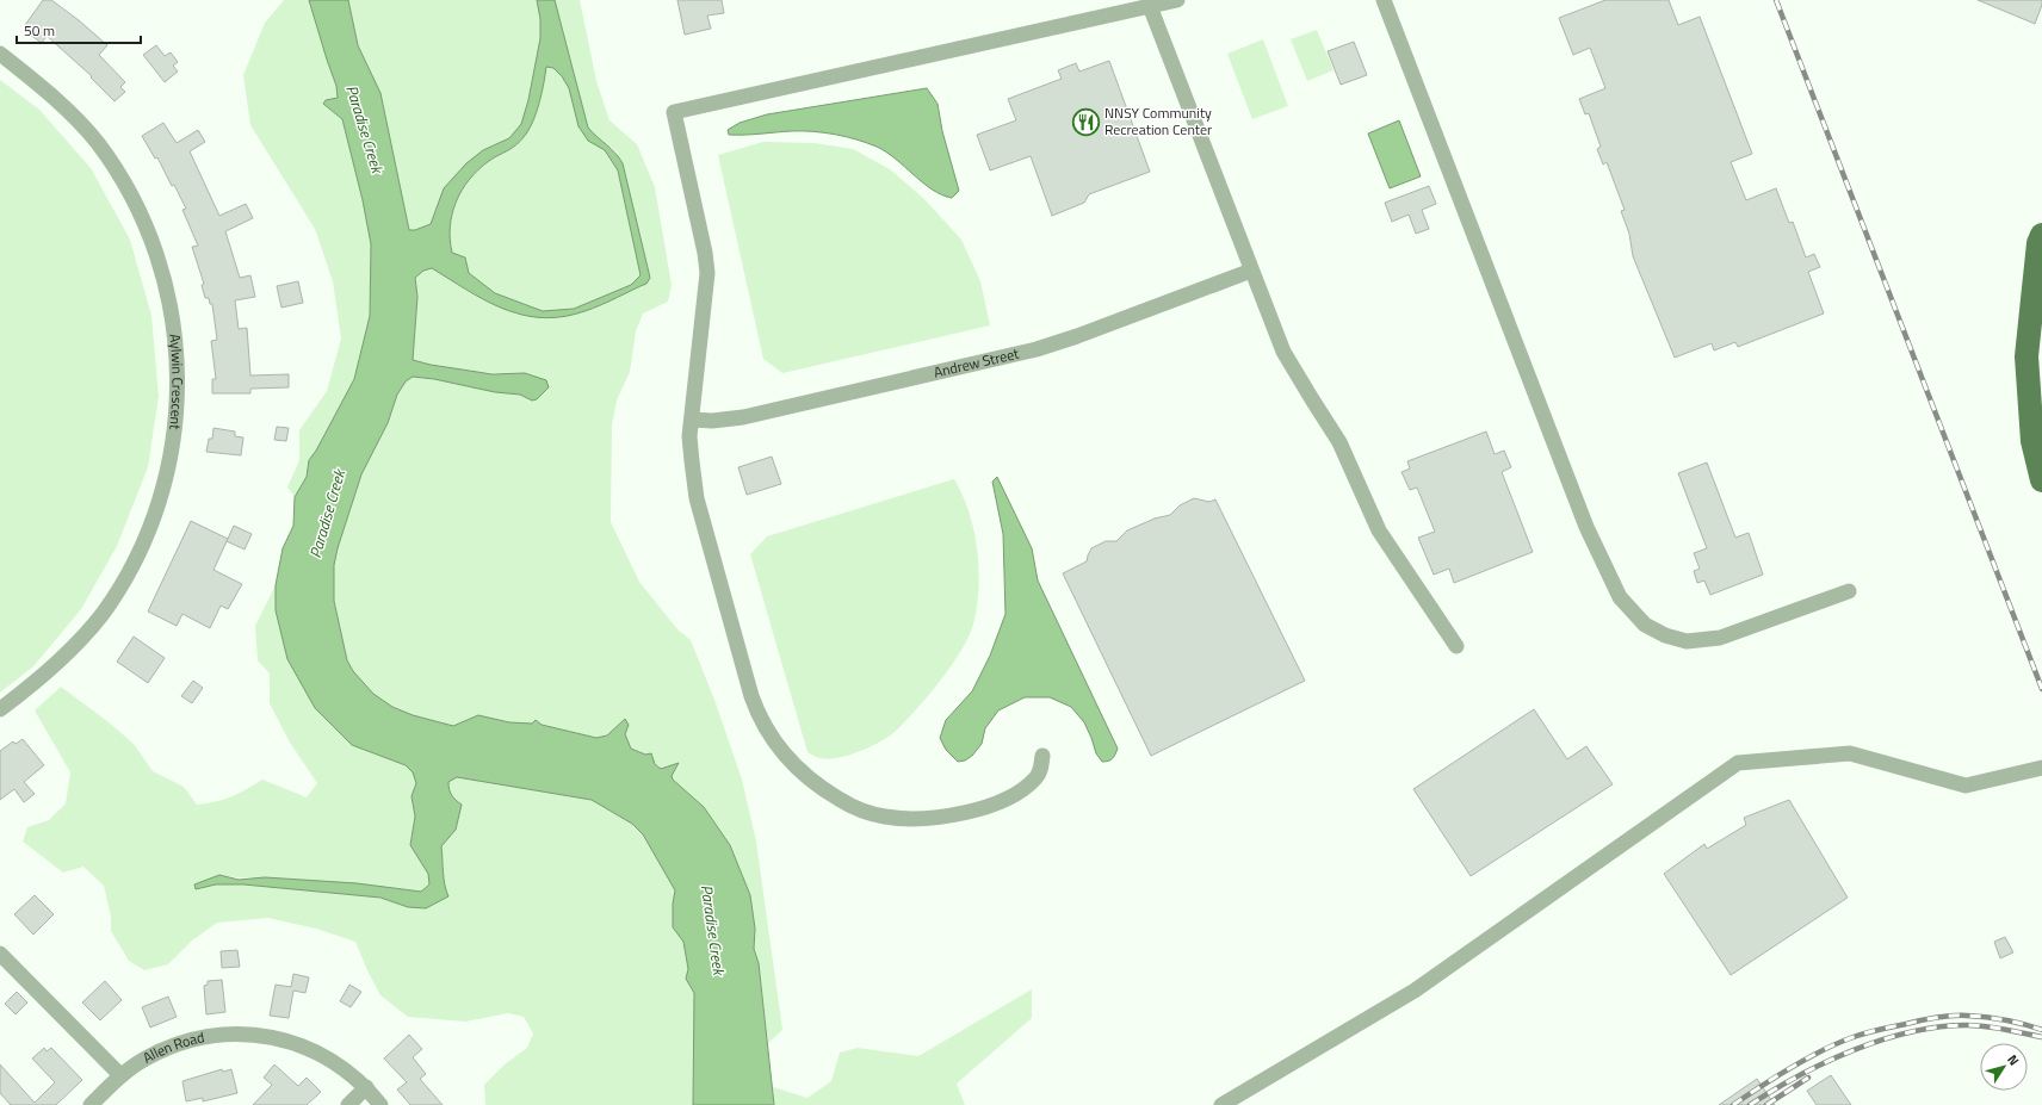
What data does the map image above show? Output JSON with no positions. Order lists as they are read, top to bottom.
{
  "streets": {
    "street": ["Andrew Street", "Aylwin Crescent", "Allen Road"]
  },
  "water": ["Paradise Creek"],
  "places": {
    "restaurant": ["NNSY Community Recreation Center"]
  },
  "scale_bar": "50 m",
  "north": "top right"
}
